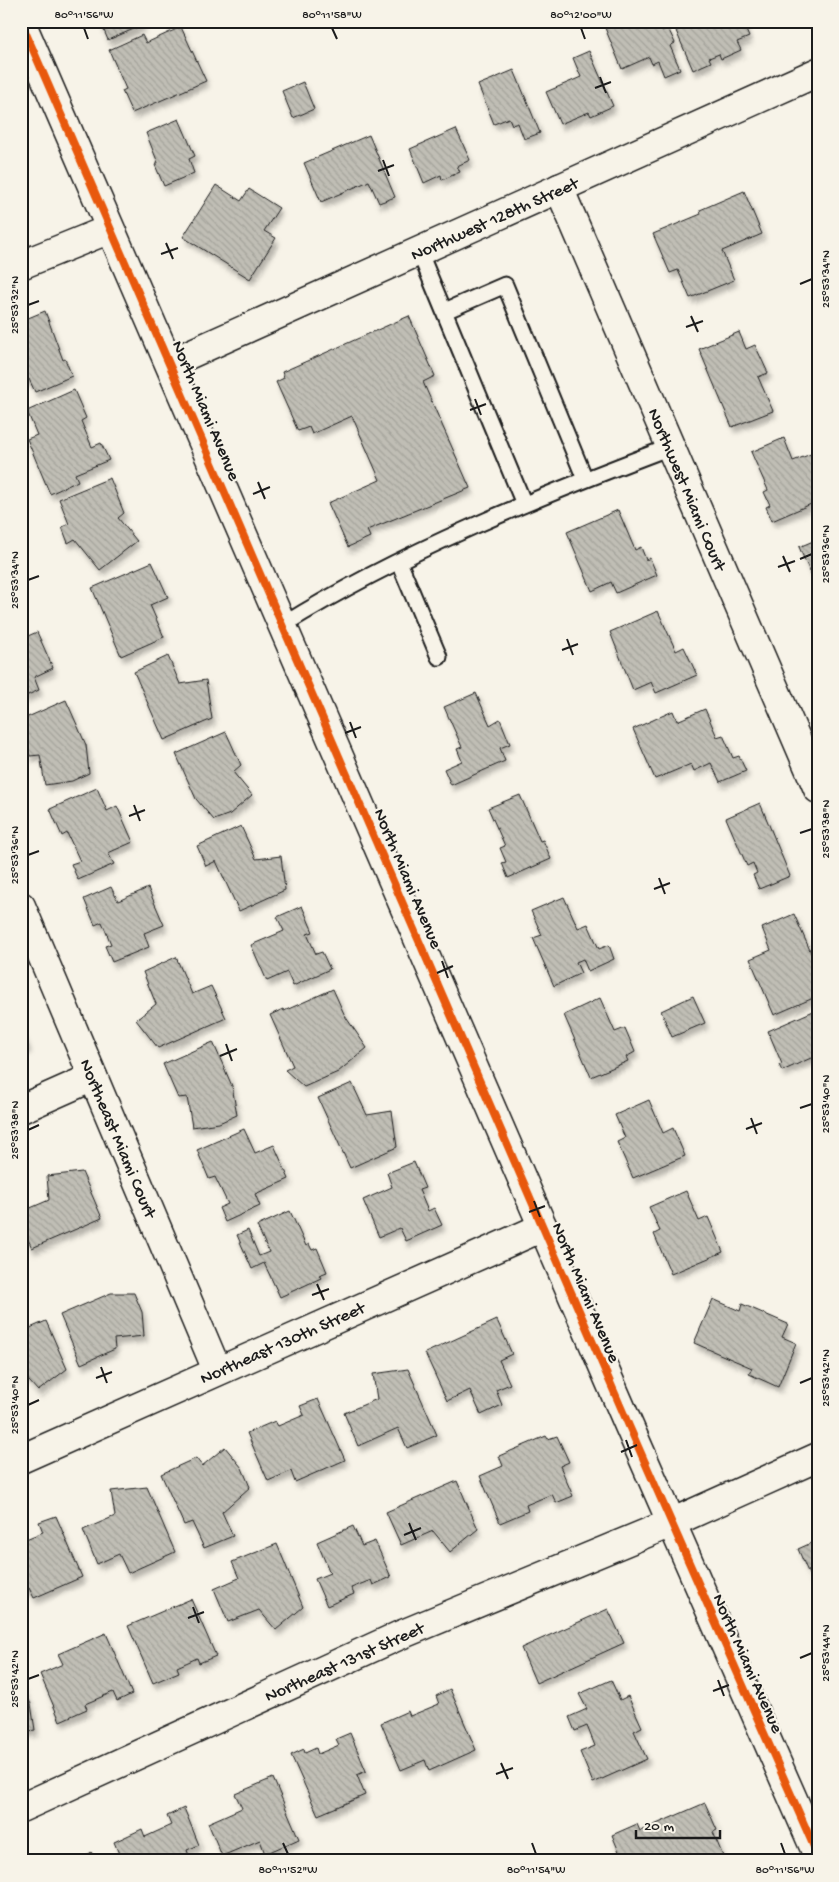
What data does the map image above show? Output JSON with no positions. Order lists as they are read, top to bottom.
{
  "streets": {
    "street": [
      "Northwest 128th Street",
      "North Miami Avenue",
      "Northwest Miami Court",
      "Northeast Miami Court",
      "Northeast 130th Street",
      "Northeast 131st Street"
    ]
  },
  "crossings": [
    ["Northwest 128th Street", "North Miami Avenue"],
    ["Northwest 128th Street", "Northwest Miami Court"],
    ["North Miami Avenue", "Northeast 130th Street"],
    ["North Miami Avenue", "Northeast 131st Street"],
    ["Northeast Miami Court", "Northeast 130th Street"]
  ],
  "scale_bar": "20 m",
  "coordinates": [
    "80°11'56\"W",
    "80°11'58\"W",
    "80°12'00\"W",
    "25°53'34\"N",
    "25°53'32\"N",
    "25°53'36\"N",
    "25°53'38\"N",
    "25°53'40\"N",
    "25°53'42\"N",
    "25°53'44\"N",
    "80°11'52\"W",
    "80°11'54\"W"
  ]
}
